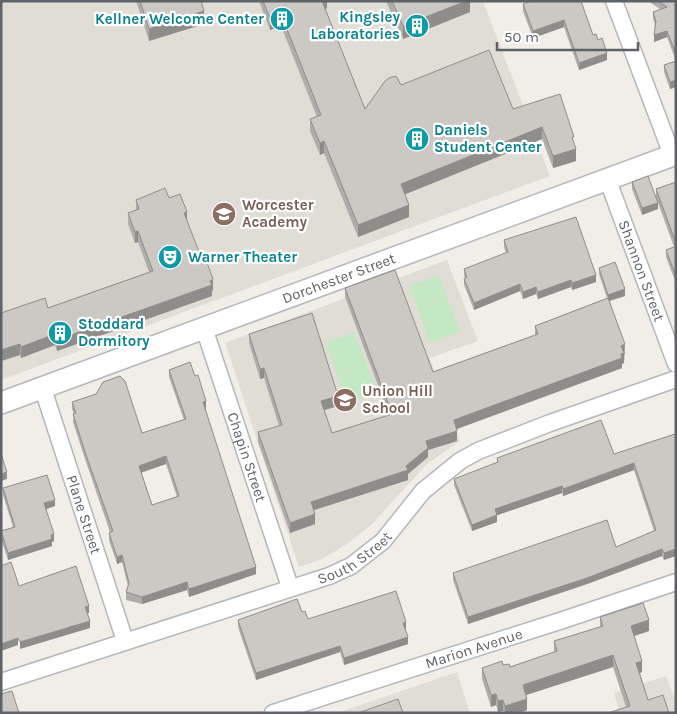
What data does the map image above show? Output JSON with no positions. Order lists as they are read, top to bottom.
{
  "streets": {
    "street": [
      "Shannon Street",
      "Dorchester Street",
      "Chapin Street",
      "Plane Street",
      "South Street",
      "Marion Avenue"
    ]
  },
  "crossings": [
    ["Shannon Street", "Dorchester Street"],
    ["Dorchester Street", "Chapin Street"],
    ["Dorchester Street", "Plane Street"],
    ["Chapin Street", "South Street"],
    ["Plane Street", "South Street"]
  ],
  "places": {
    "building": [
      "Kellner Welcome Center",
      "Kingsley Laboratories",
      "Daniels Student Center",
      "Stoddard Dormitory"
    ],
    "school or university": ["Worcester Academy", "Union Hill School"],
    "theatre": ["Warner Theater"]
  },
  "scale_bar": "50 m"
}
